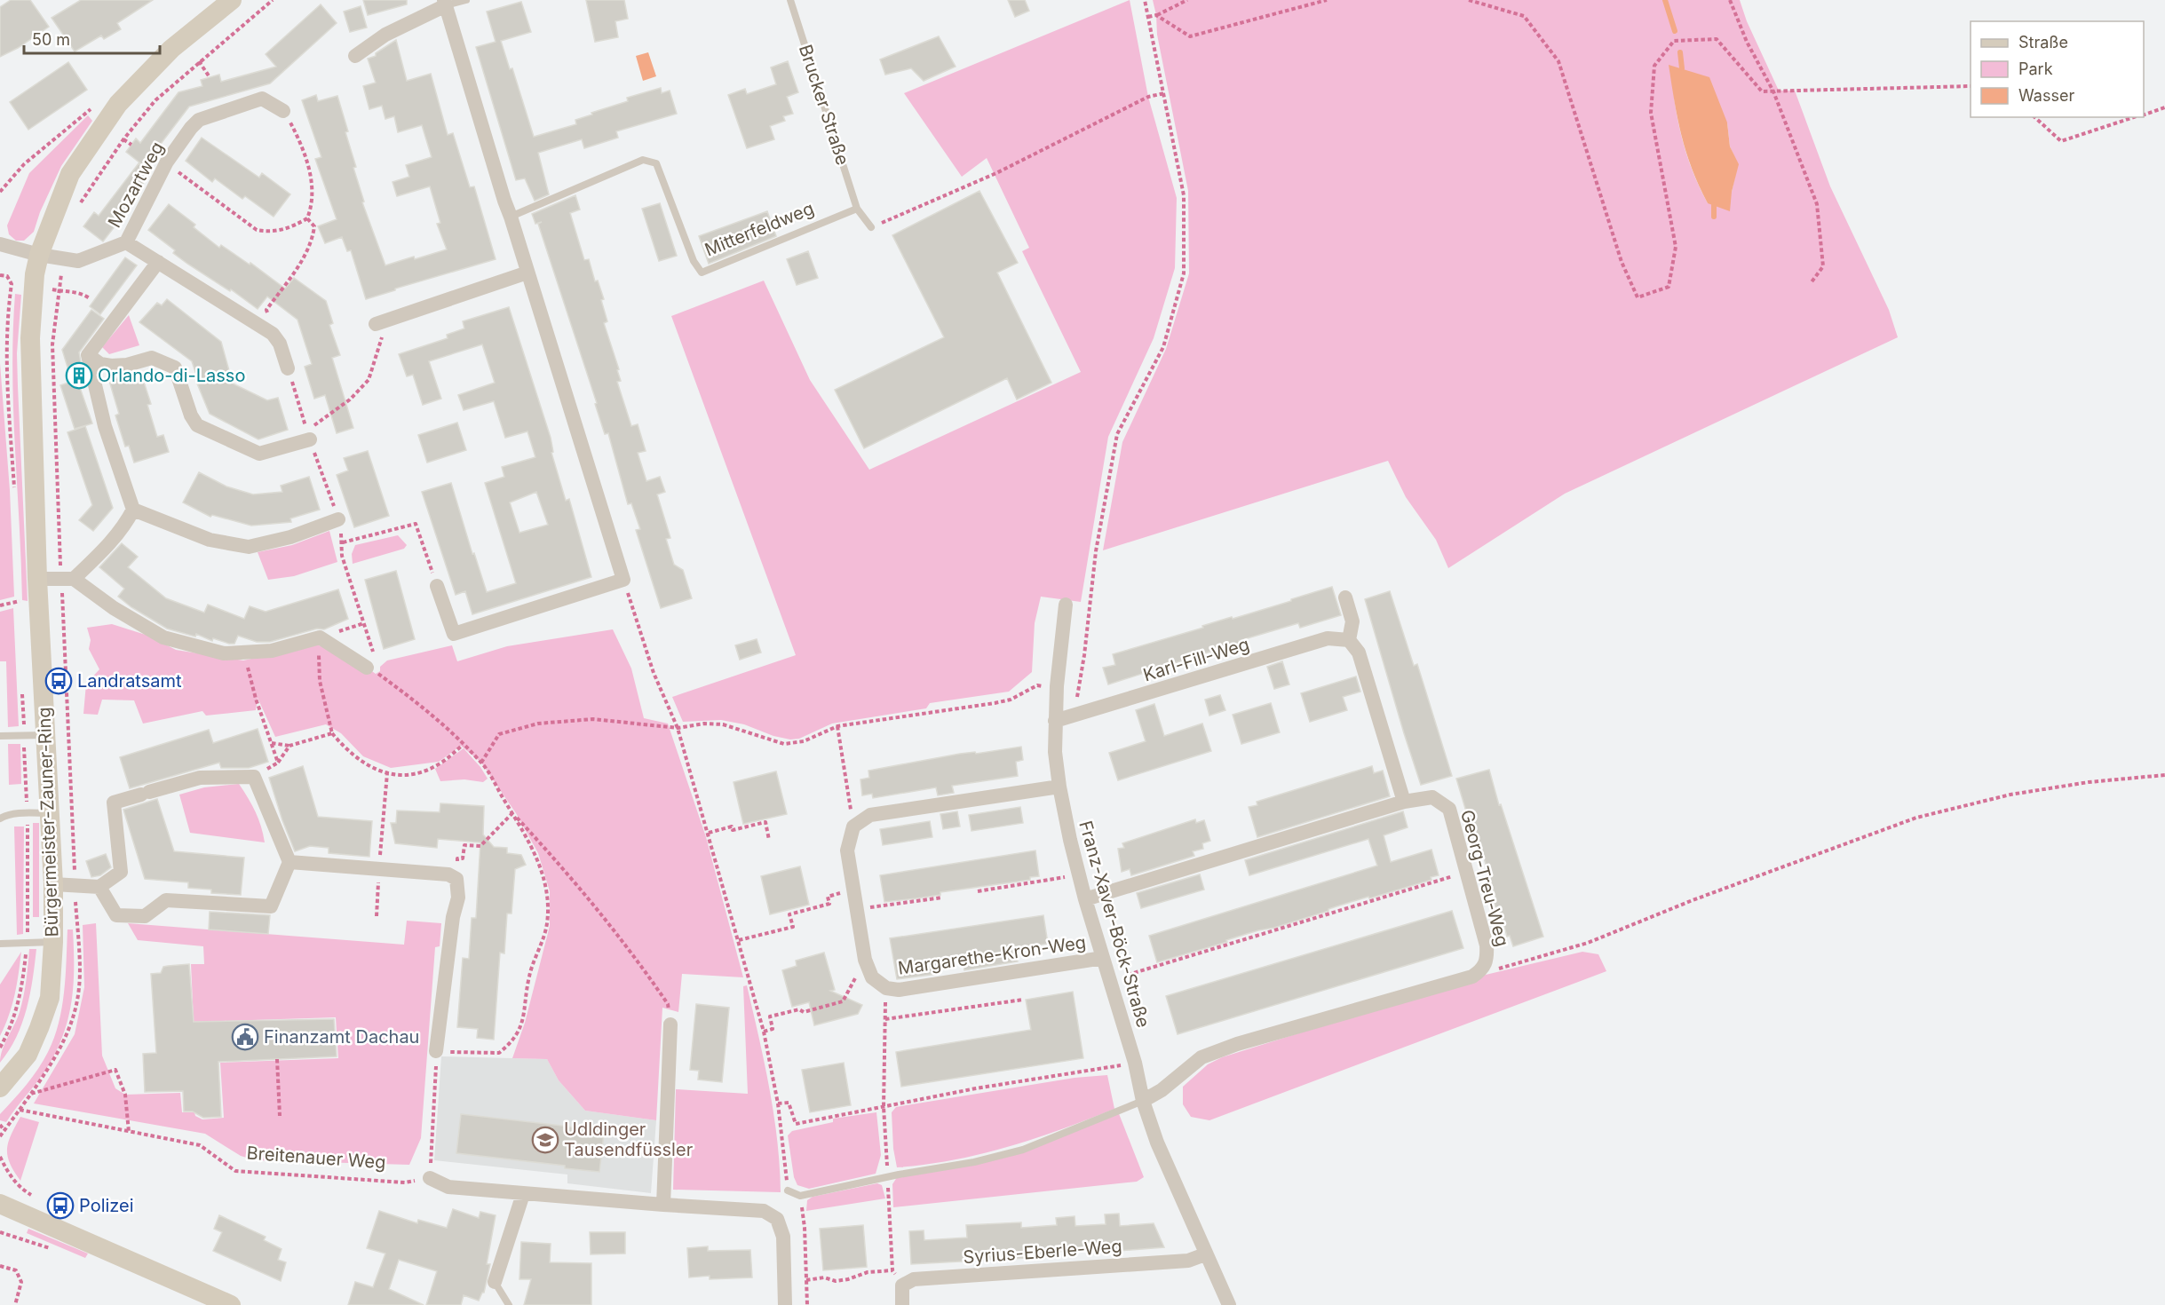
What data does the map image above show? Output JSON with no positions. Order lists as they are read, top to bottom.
{
  "streets": {
    "main road": ["Bürgermeister-Zauner-Ring"],
    "street": [
      "Mozartweg",
      "Karl-Fill-Weg",
      "Georg-Treu-Weg",
      "Franz-Xaver-Böck-Straße",
      "Margarethe-Kron-Weg",
      "Syrius-Eberle-Weg"
    ],
    "lane": ["Brucker Straße", "Mitterfeldweg"],
    "path": ["Breitenauer Weg"]
  },
  "crossings": [
    ["Brucker Straße", "Mitterfeldweg"],
    ["Mozartweg", "Bürgermeister-Zauner-Ring"],
    ["Karl-Fill-Weg", "Franz-Xaver-Böck-Straße"],
    ["Georg-Treu-Weg", "Franz-Xaver-Böck-Straße"],
    ["Franz-Xaver-Böck-Straße", "Margarethe-Kron-Weg"],
    ["Franz-Xaver-Böck-Straße", "Syrius-Eberle-Weg"]
  ],
  "places": {
    "building": ["Orlando-di-Lasso"],
    "bus stop": ["Landratsamt", "Polizei"],
    "public building": ["Finanzamt Dachau"],
    "school or university": ["Udldinger Tausendfüssler"]
  },
  "legend": ["Straße", "Park", "Wasser"],
  "scale_bar": "50 m"
}
